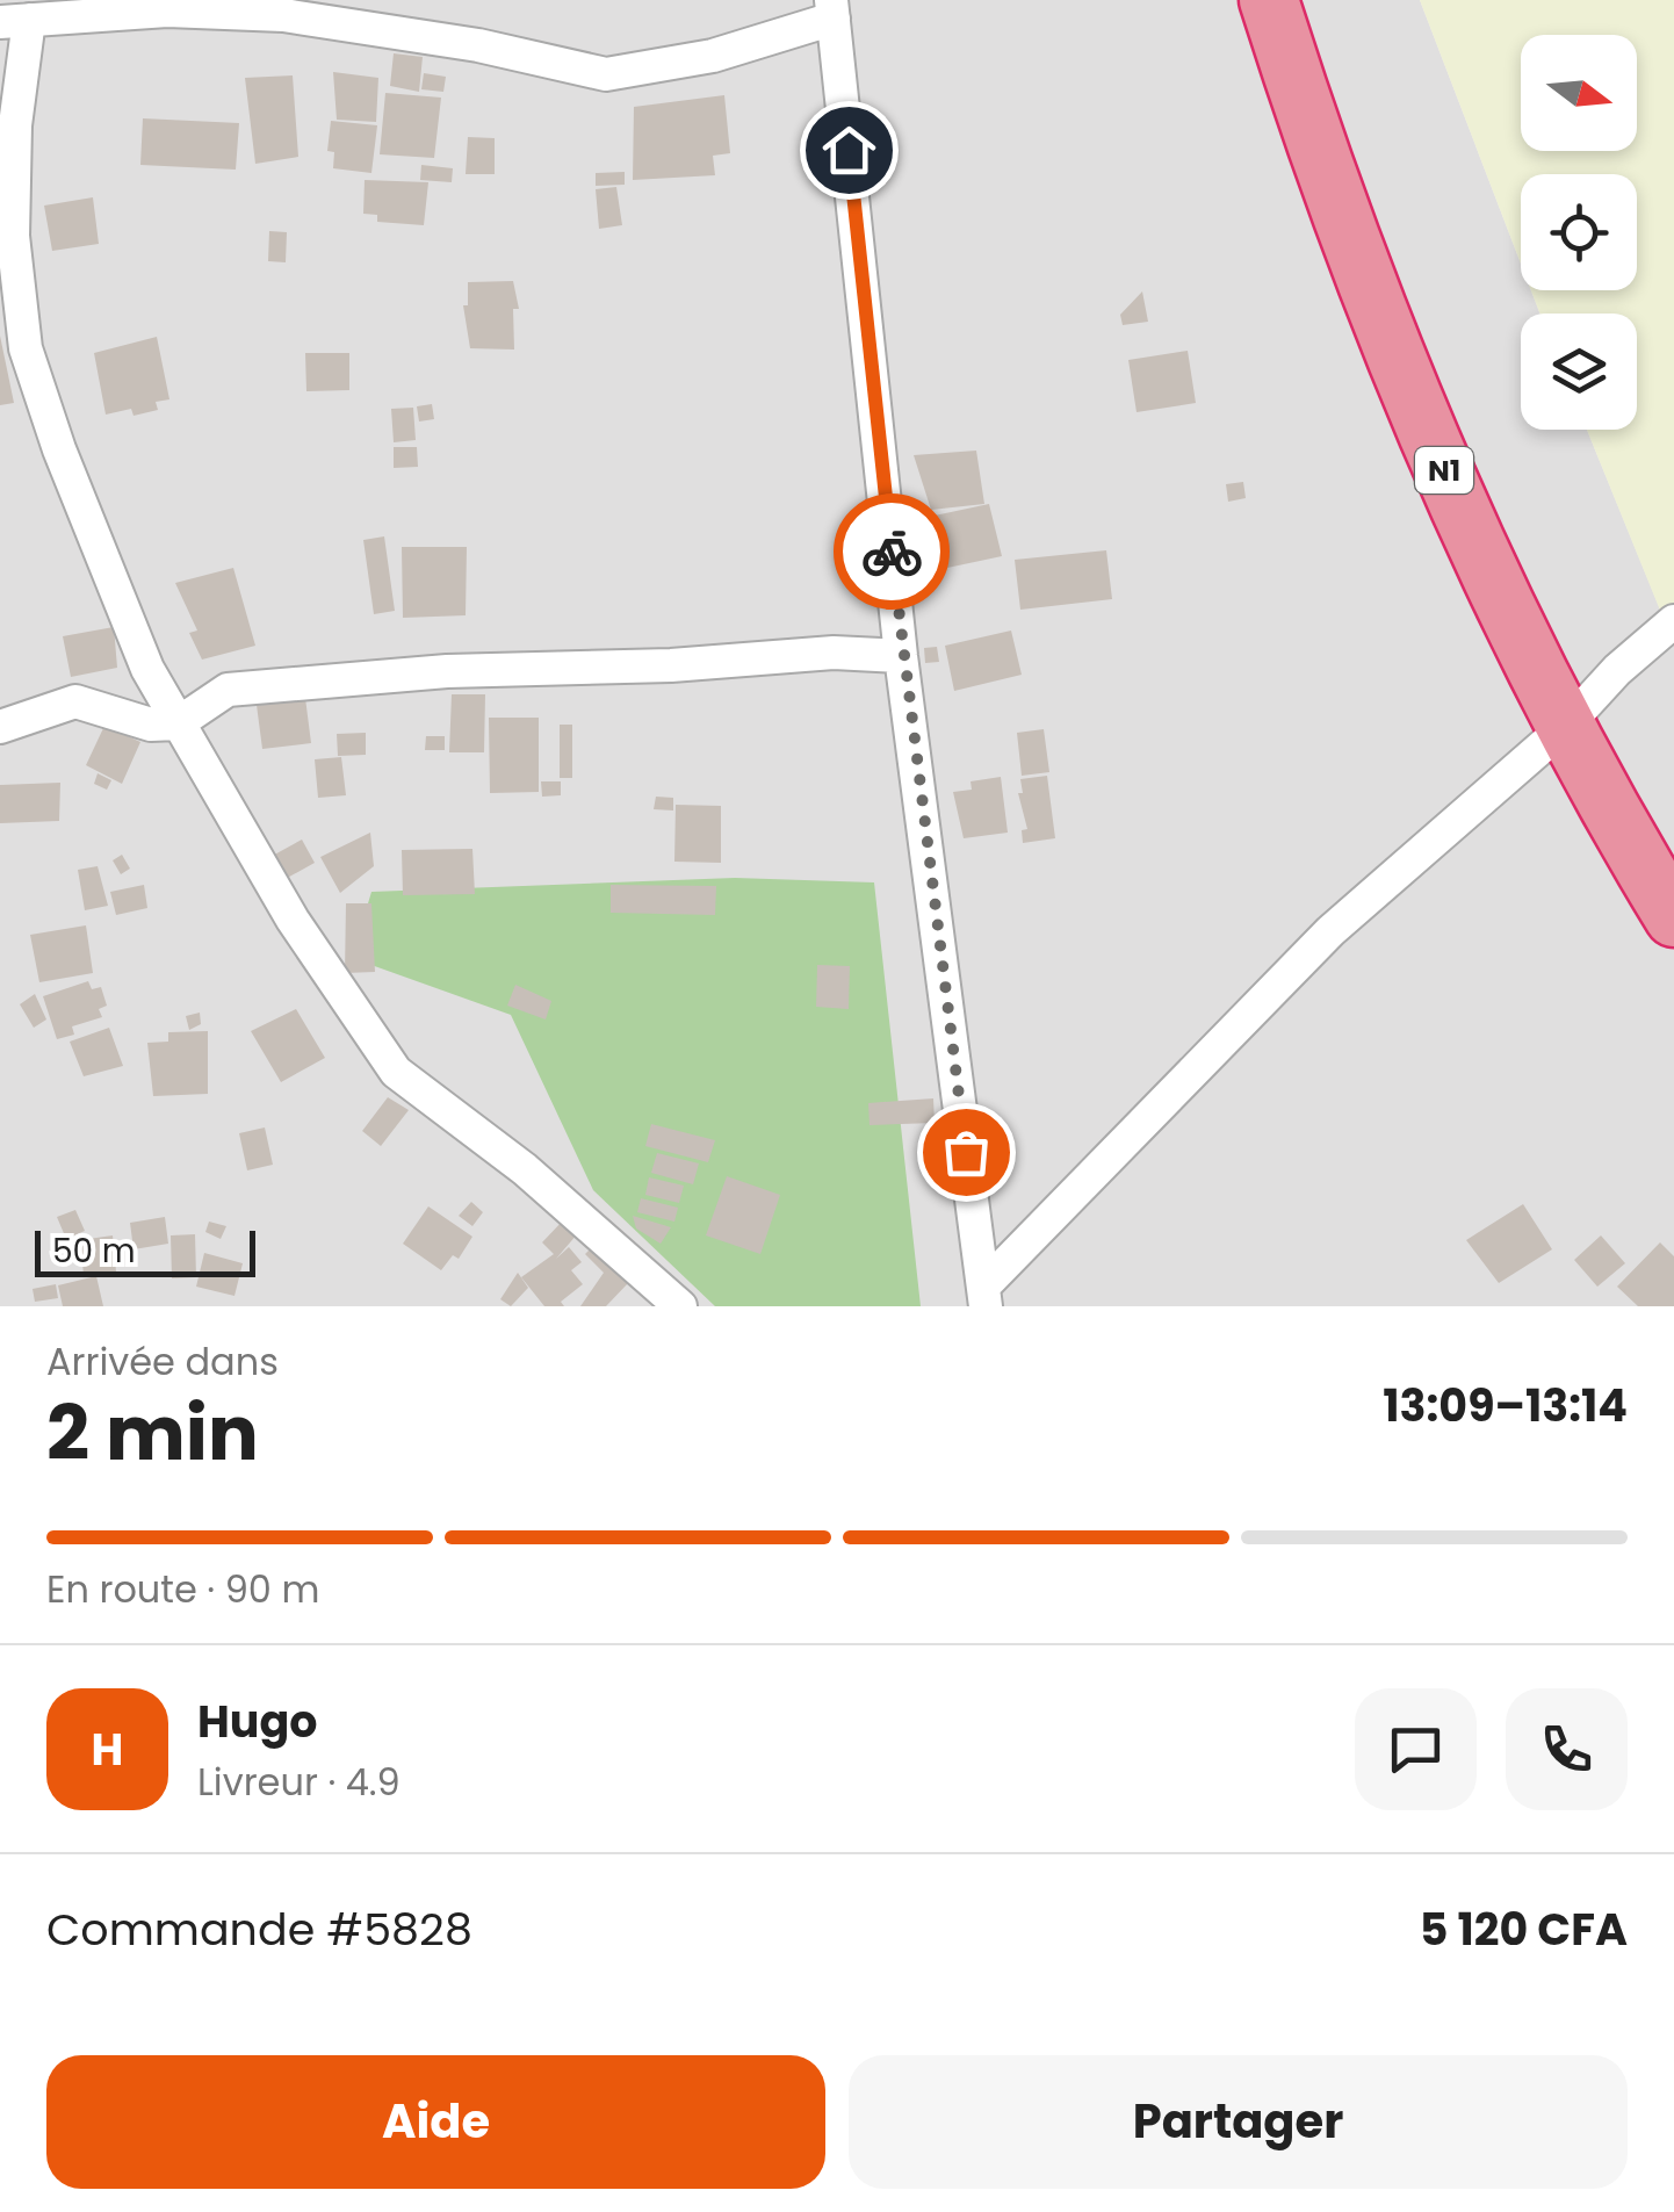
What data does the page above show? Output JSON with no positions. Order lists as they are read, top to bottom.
{
  "streets": {
    "highway": ["N1"]
  },
  "scale_bar": "50 m",
  "north": "right",
  "page": {
    "scale": "50 m",
    "heading": ["2 min", "Arrivée dans", "13:09–13:14"],
    "panel": [
      "Hugo",
      "Livreur · 4.9",
      "Commande #5828",
      "5 120 CFA"
    ],
    "bar": "En route · 90 m",
    "round": "H",
    "buttons": ["Aide", "Partager"]
  }
}
